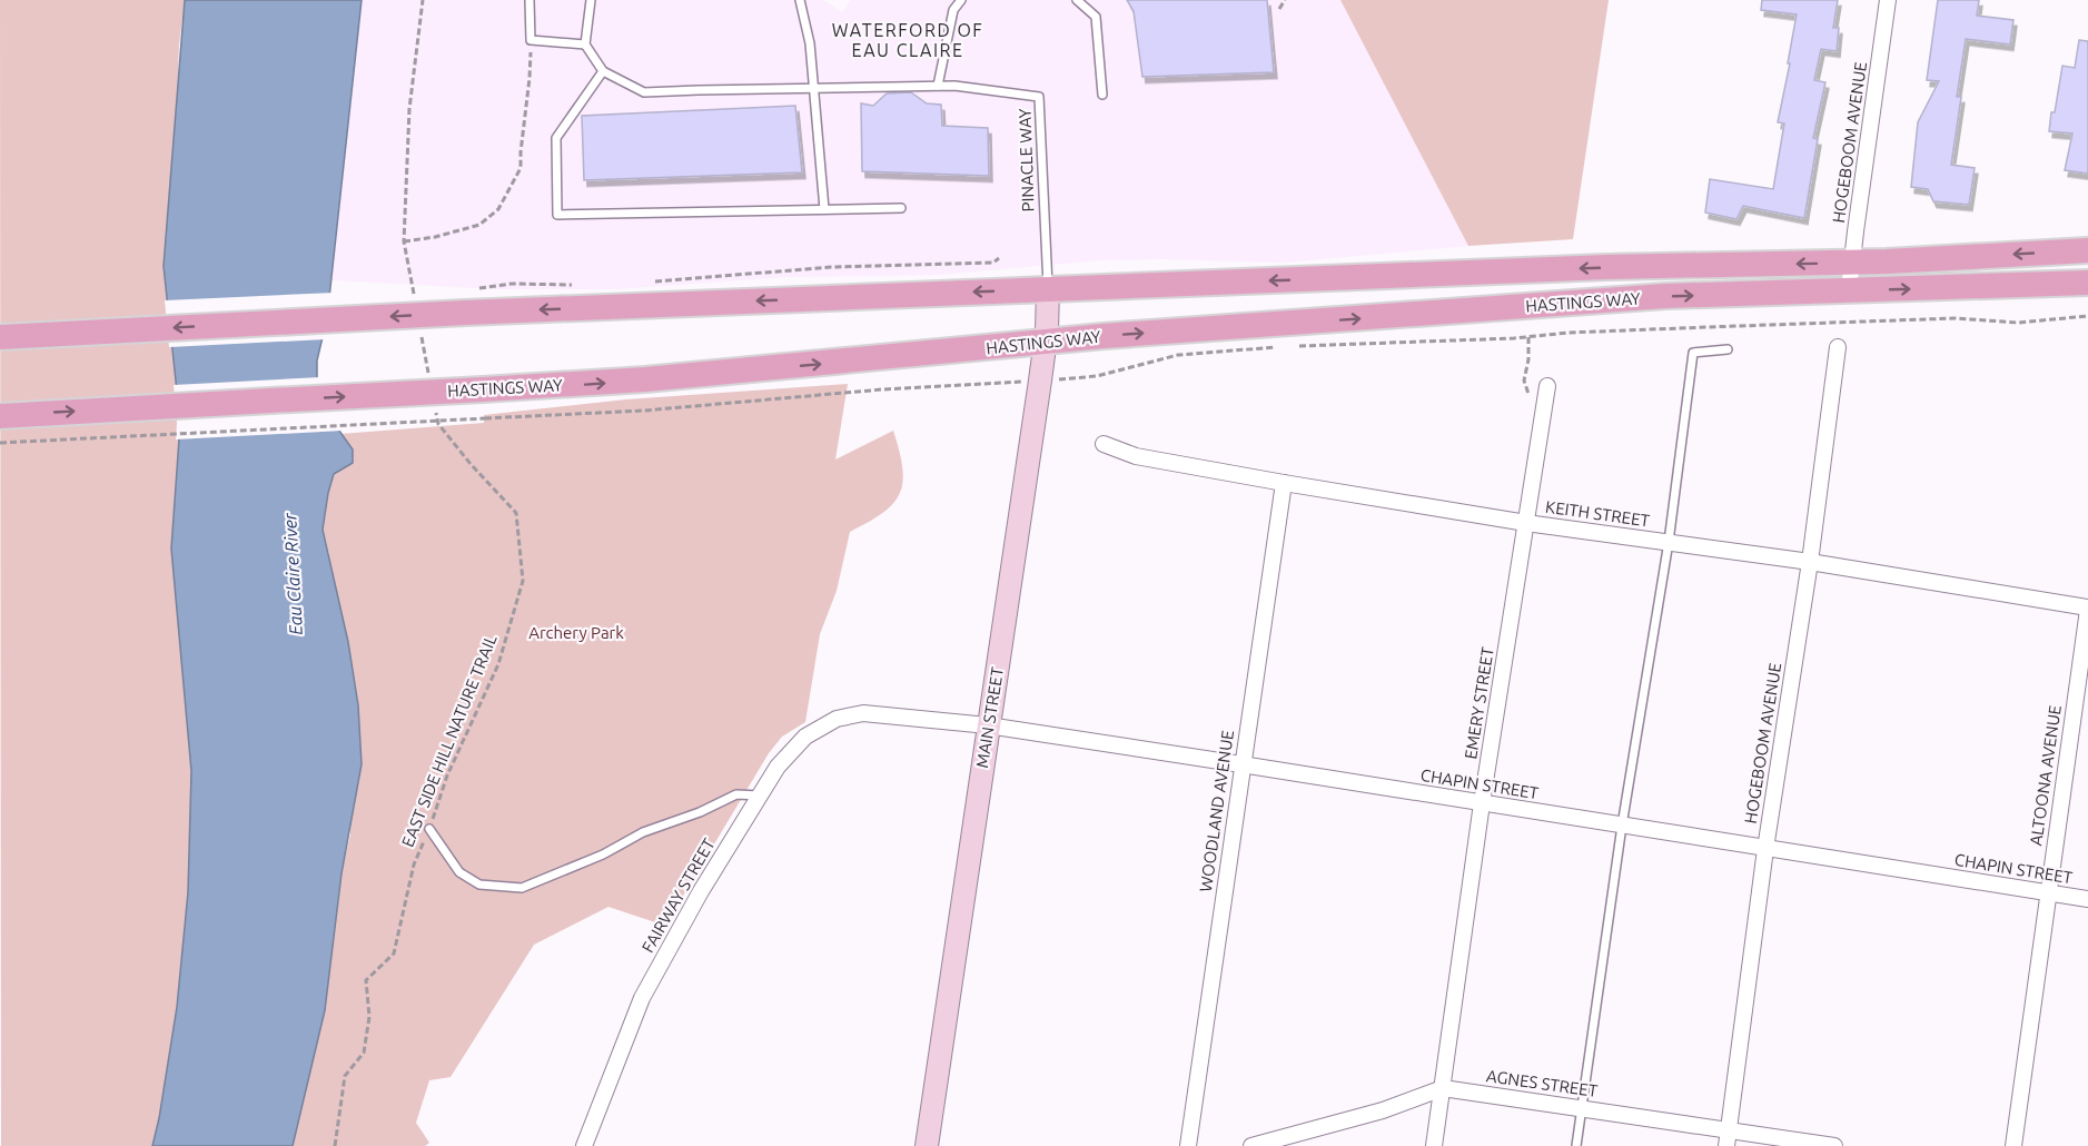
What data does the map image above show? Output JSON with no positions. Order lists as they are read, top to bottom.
{
  "streets": {
    "main road": ["HASTINGS WAY"],
    "street": [
      "HOGEBOOM AVENUE",
      "KEITH STREET",
      "EMERY STREET",
      "MAIN STREET",
      "ALTOONA AVENUE",
      "CHAPIN STREET",
      "WOODLAND AVENUE",
      "FAIRWAY STREET",
      "AGNES STREET"
    ],
    "lane": ["PINACLE WAY"],
    "path": ["EAST SIDE HILL NATURE TRAIL"]
  },
  "crossings": [
    ["HOGEBOOM AVENUE", "HASTINGS WAY"],
    ["HOGEBOOM AVENUE", "KEITH STREET"],
    ["HOGEBOOM AVENUE", "CHAPIN STREET"],
    ["HOGEBOOM AVENUE", "AGNES STREET"],
    ["PINACLE WAY", "HASTINGS WAY"],
    ["PINACLE WAY", "MAIN STREET"],
    ["HASTINGS WAY", "MAIN STREET"],
    ["KEITH STREET", "EMERY STREET"],
    ["KEITH STREET", "ALTOONA AVENUE"],
    ["KEITH STREET", "WOODLAND AVENUE"],
    ["EMERY STREET", "CHAPIN STREET"],
    ["EMERY STREET", "AGNES STREET"],
    ["MAIN STREET", "CHAPIN STREET"],
    ["ALTOONA AVENUE", "CHAPIN STREET"],
    ["CHAPIN STREET", "WOODLAND AVENUE"],
    ["CHAPIN STREET", "FAIRWAY STREET"]
  ],
  "districts": ["WATERFORD OF EAU CLAIRE"],
  "water": ["Eau Claire River"],
  "parks": ["Archery Park"]
}
